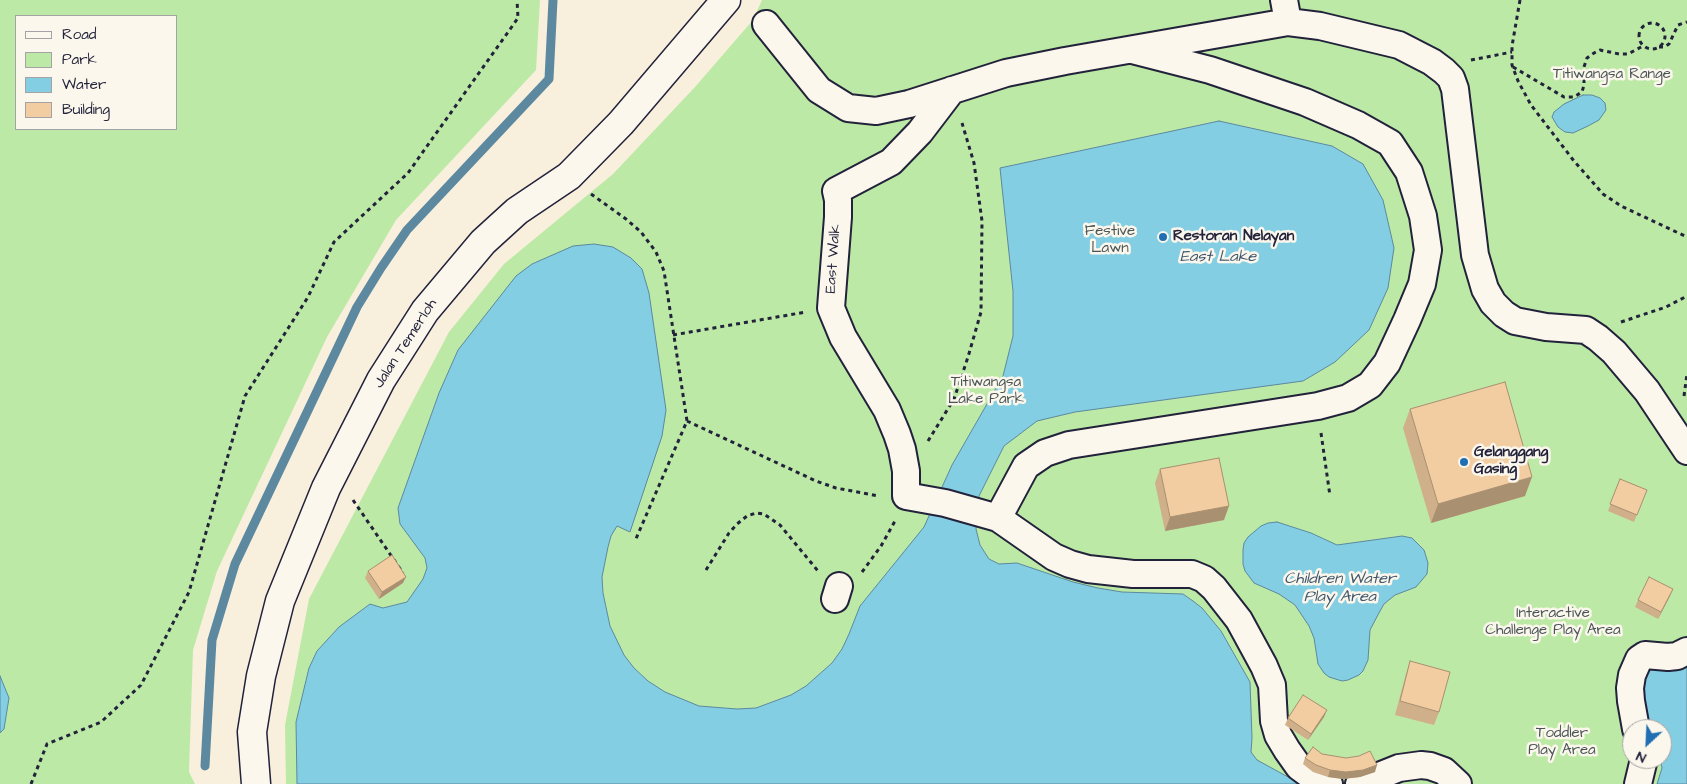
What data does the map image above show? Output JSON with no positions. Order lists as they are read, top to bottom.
{
  "streets": {
    "street": ["East Walk", "Jalan Temerloh"]
  },
  "water": ["East Lake", "Children Water Play Area"],
  "parks": [
    "Titiwangsa Range",
    "Festive Lawn",
    "Titiwangsa Lake Park",
    "Interactive Challenge Play Area",
    "Toddler Play Area"
  ],
  "places": ["Restoran Nelayan", "Gelanggang Gasing"],
  "legend": [
    "Road",
    "Park",
    "Water",
    "Building"
  ],
  "north": "bottom left"
}
